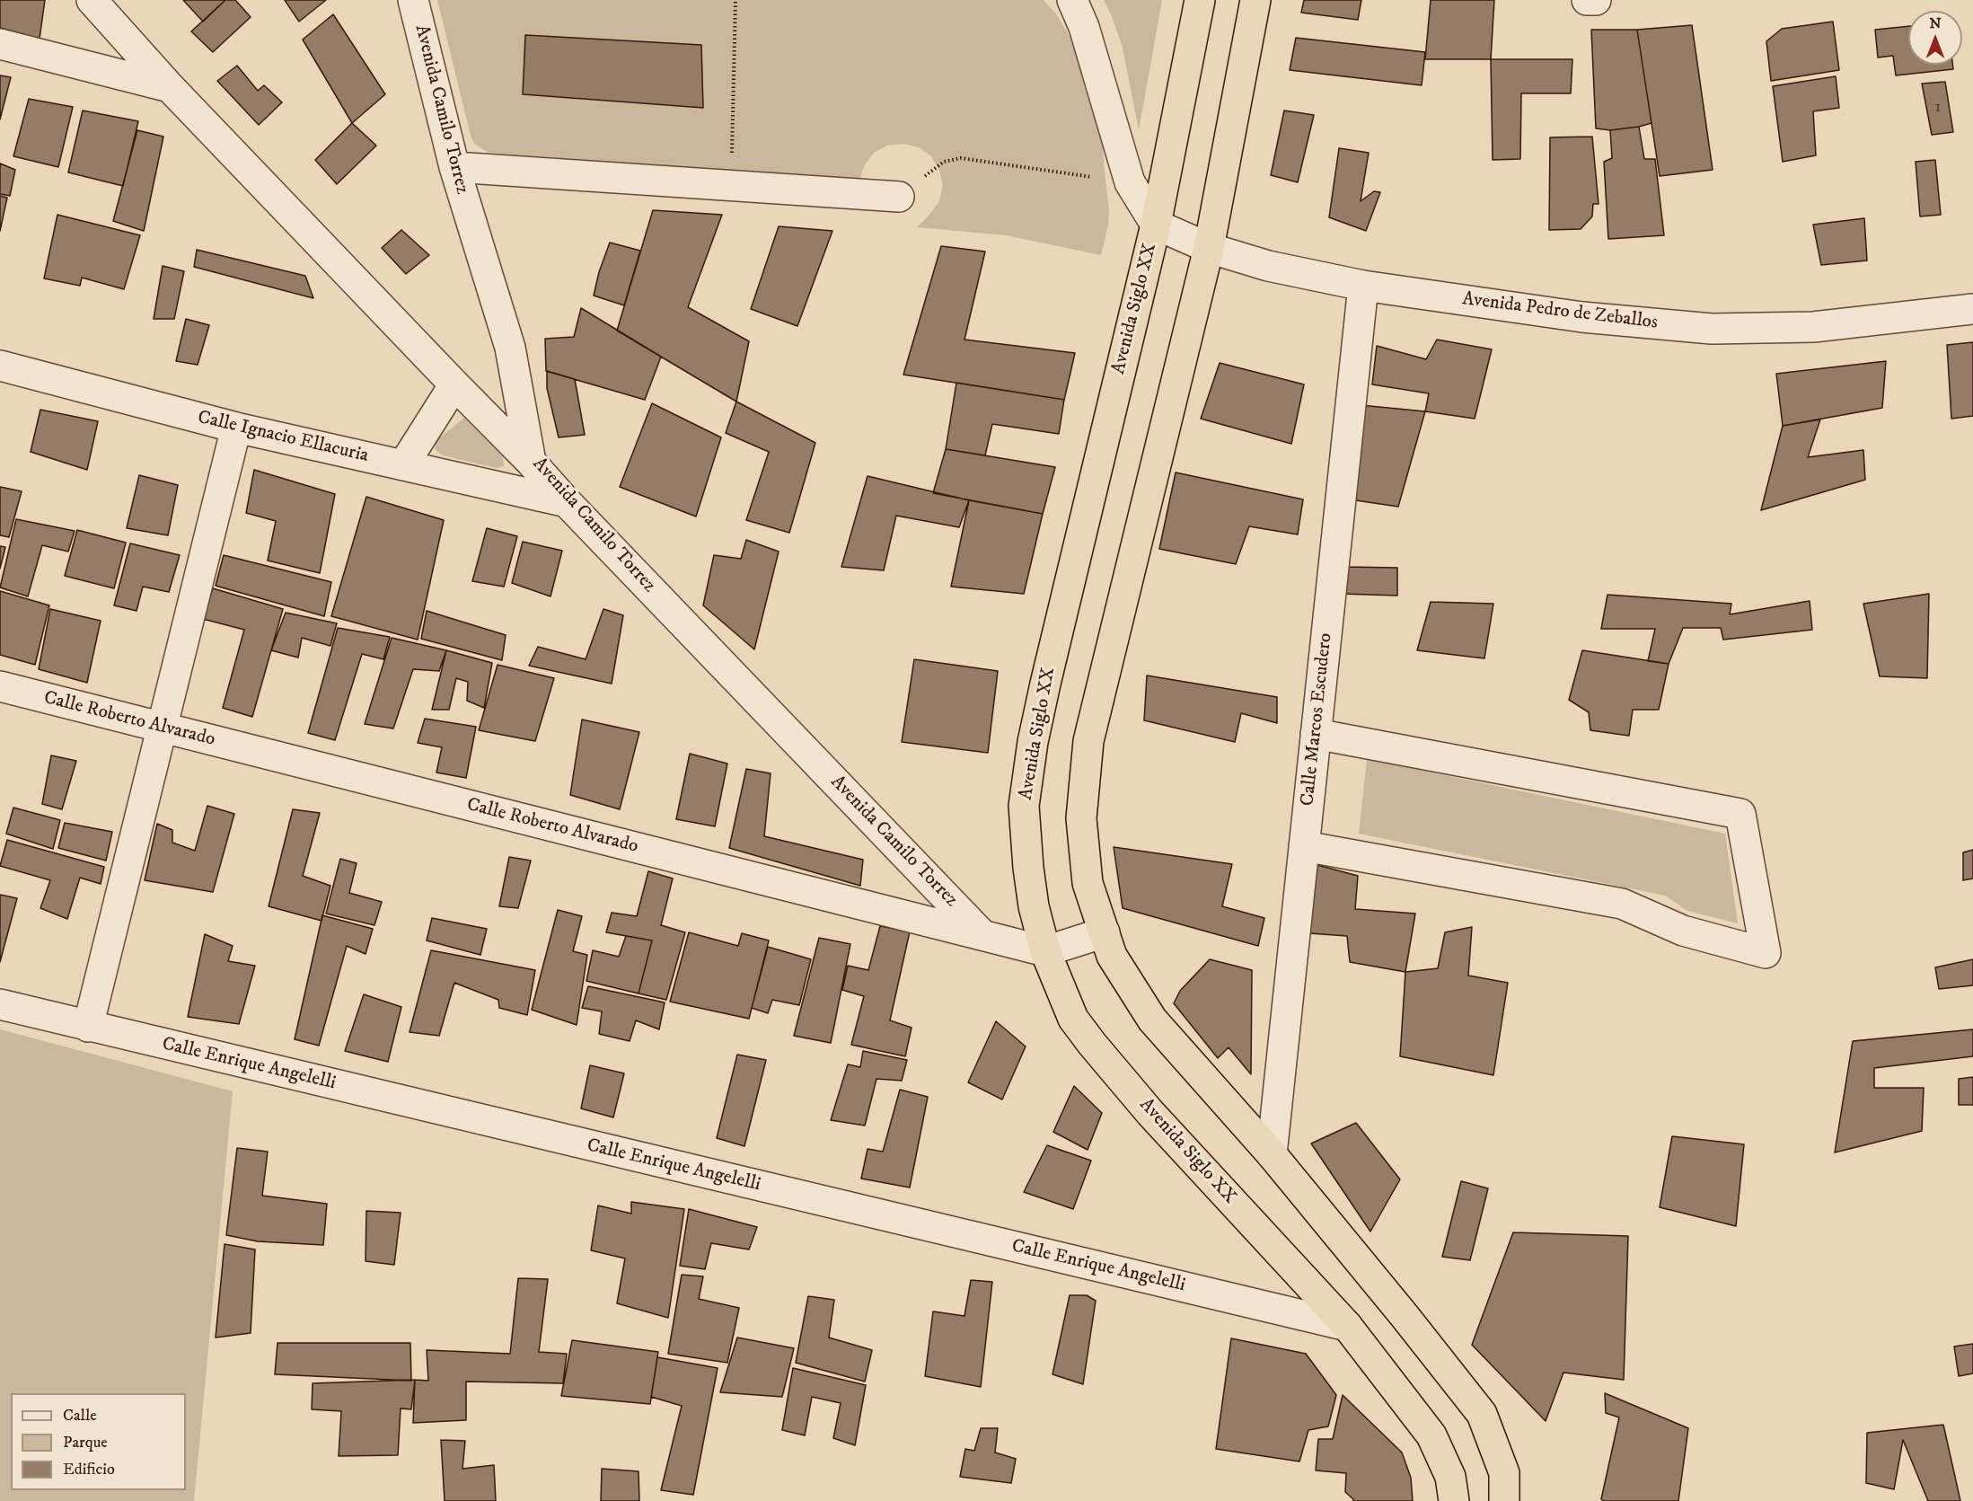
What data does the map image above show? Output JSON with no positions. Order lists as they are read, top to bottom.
{
  "streets": {
    "highway": ["Avenida Siglo XX"],
    "street": [
      "Avenida Camilo Torrez",
      "Avenida Pedro de Zeballos",
      "Calle Ignacio Ellacuria",
      "Calle Roberto Alvarado",
      "Calle Marcos Escudero",
      "Calle Enrique Angelelli"
    ]
  },
  "crossings": [
    ["Avenida Camilo Torrez", "Calle Ignacio Ellacuria"],
    ["Avenida Camilo Torrez", "Calle Roberto Alvarado"],
    ["Avenida Siglo XX", "Avenida Pedro de Zeballos"],
    ["Avenida Siglo XX", "Calle Roberto Alvarado"],
    ["Avenida Siglo XX", "Calle Enrique Angelelli"],
    ["Avenida Pedro de Zeballos", "Calle Marcos Escudero"]
  ],
  "house_numbers": ["1"],
  "legend": ["Calle", "Parque", "Edificio"],
  "north": "top"
}
